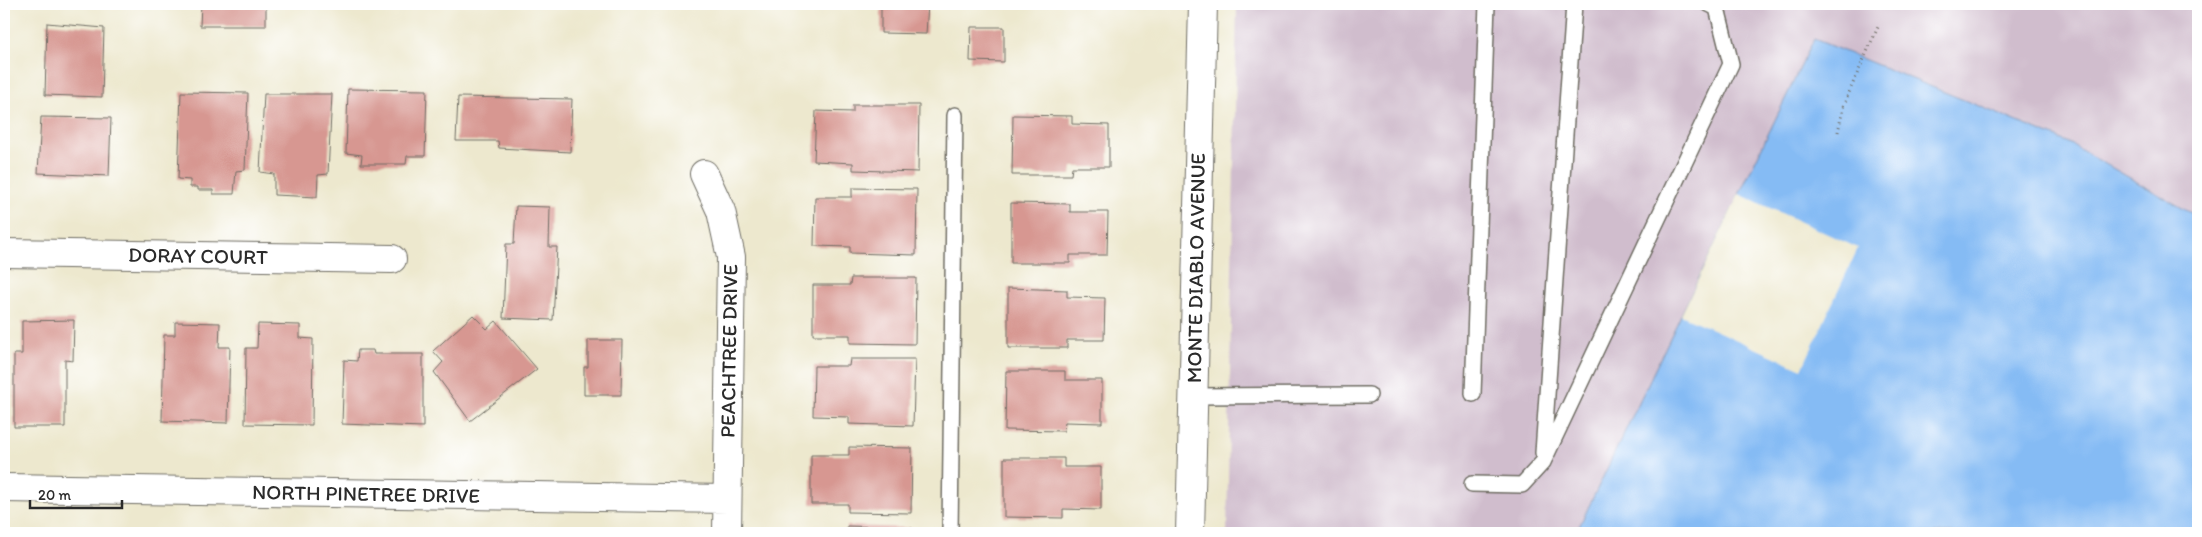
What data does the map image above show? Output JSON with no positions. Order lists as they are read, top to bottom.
{
  "streets": {
    "street": [
      "DORAY COURT",
      "MONTE DIABLO AVENUE",
      "PEACHTREE DRIVE",
      "NORTH PINETREE DRIVE"
    ]
  },
  "crossings": [
    ["PEACHTREE DRIVE", "NORTH PINETREE DRIVE"]
  ],
  "scale_bar": "20 m"
}
